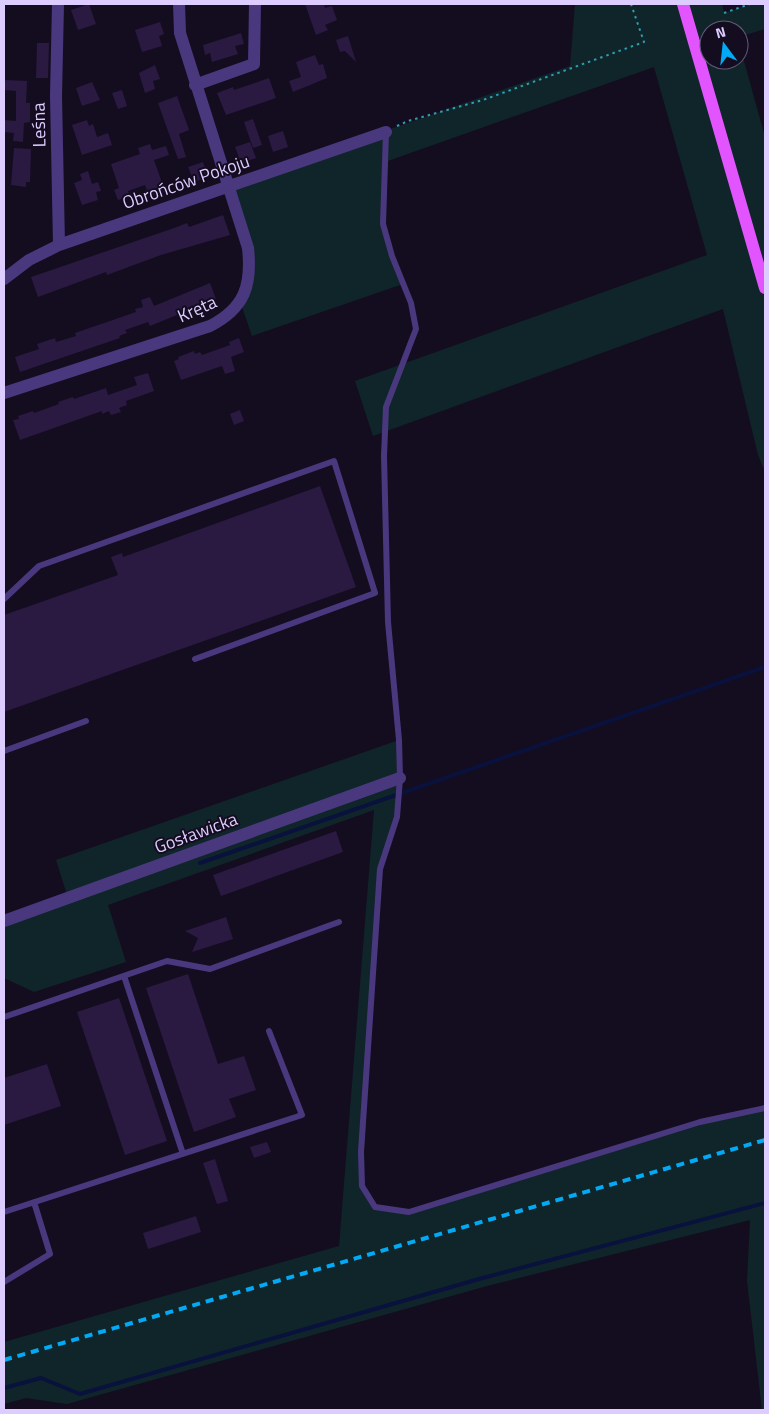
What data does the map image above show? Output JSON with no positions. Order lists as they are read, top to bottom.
{
  "streets": {
    "street": [
      "Leśna",
      "Obrońców Pokoju",
      "Kręta",
      "Gosławicka"
    ]
  },
  "crossings": [
    ["Leśna", "Obrońców Pokoju"],
    ["Obrońców Pokoju", "Kręta"]
  ],
  "north": "top"
}
